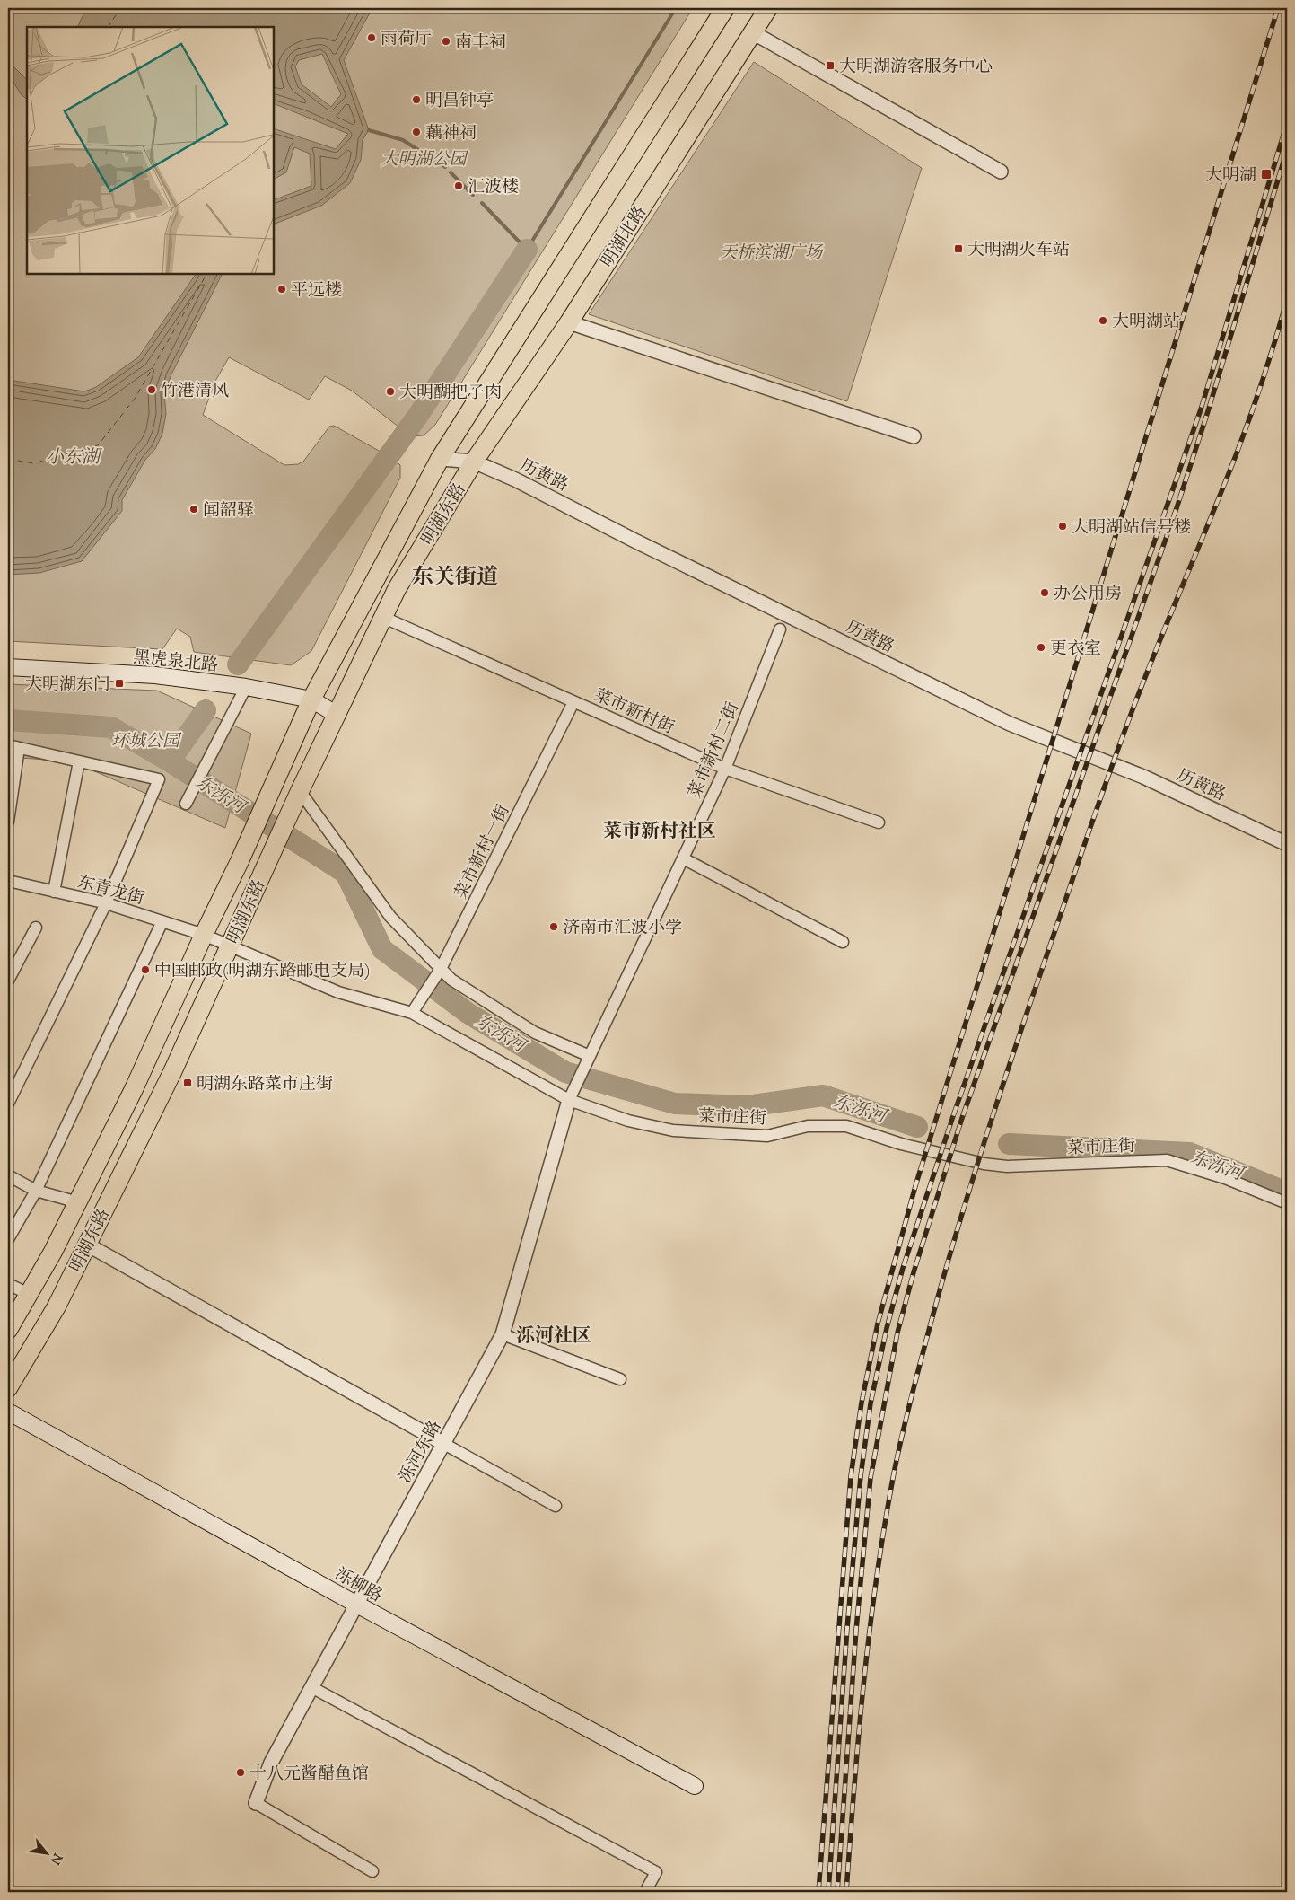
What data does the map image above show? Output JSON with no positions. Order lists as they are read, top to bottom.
{
  "streets": {
    "main road": [
      "明湖北路",
      "明湖东路",
      "黑虎泉北路",
      "泺柳路"
    ],
    "street": [
      "历黄路",
      "菜市新村街",
      "菜市新村二街",
      "菜市新村一街",
      "东青龙街",
      "菜市庄街",
      "泺河东路"
    ]
  },
  "crossings": [
    ["明湖北路", "历黄路"],
    ["明湖北路", "明湖东路"],
    ["历黄路", "明湖东路"],
    ["明湖东路", "黑虎泉北路"],
    ["明湖东路", "菜市新村街"],
    ["明湖东路", "东青龙街"],
    ["明湖东路", "菜市庄街"],
    ["菜市新村街", "菜市新村二街"],
    ["菜市新村街", "菜市新村一街"],
    ["菜市新村二街", "菜市庄街"],
    ["菜市新村二街", "泺河东路"],
    ["菜市新村一街", "菜市庄街"],
    ["东青龙街", "菜市庄街"],
    ["菜市庄街", "泺河东路"],
    ["泺河东路", "泺柳路"]
  ],
  "districts": ["东关街道", "菜市新村社区", "泺河社区"],
  "water": ["小东湖", "东泺河"],
  "parks": ["大明湖公园", "天桥滨湖广场", "环城公园"],
  "places": {
    "other": [
      "雨荷厅",
      "南丰祠",
      "明昌钟亭",
      "藕神祠",
      "汇波楼",
      "平远楼",
      "大明湖站",
      "竹港清风",
      "大明醐把子肉",
      "闻韶驿",
      "大明湖站信号楼",
      "办公用房",
      "更衣室",
      "济南市汇波小学",
      "中国邮政(明湖东路邮电支局)",
      "十八元酱醋鱼馆"
    ],
    "transit": [
      "大明湖游客服务中心",
      "大明湖",
      "大明湖火车站",
      "大明湖东门",
      "明湖东路菜市庄街"
    ]
  },
  "north": "bottom right"
}
